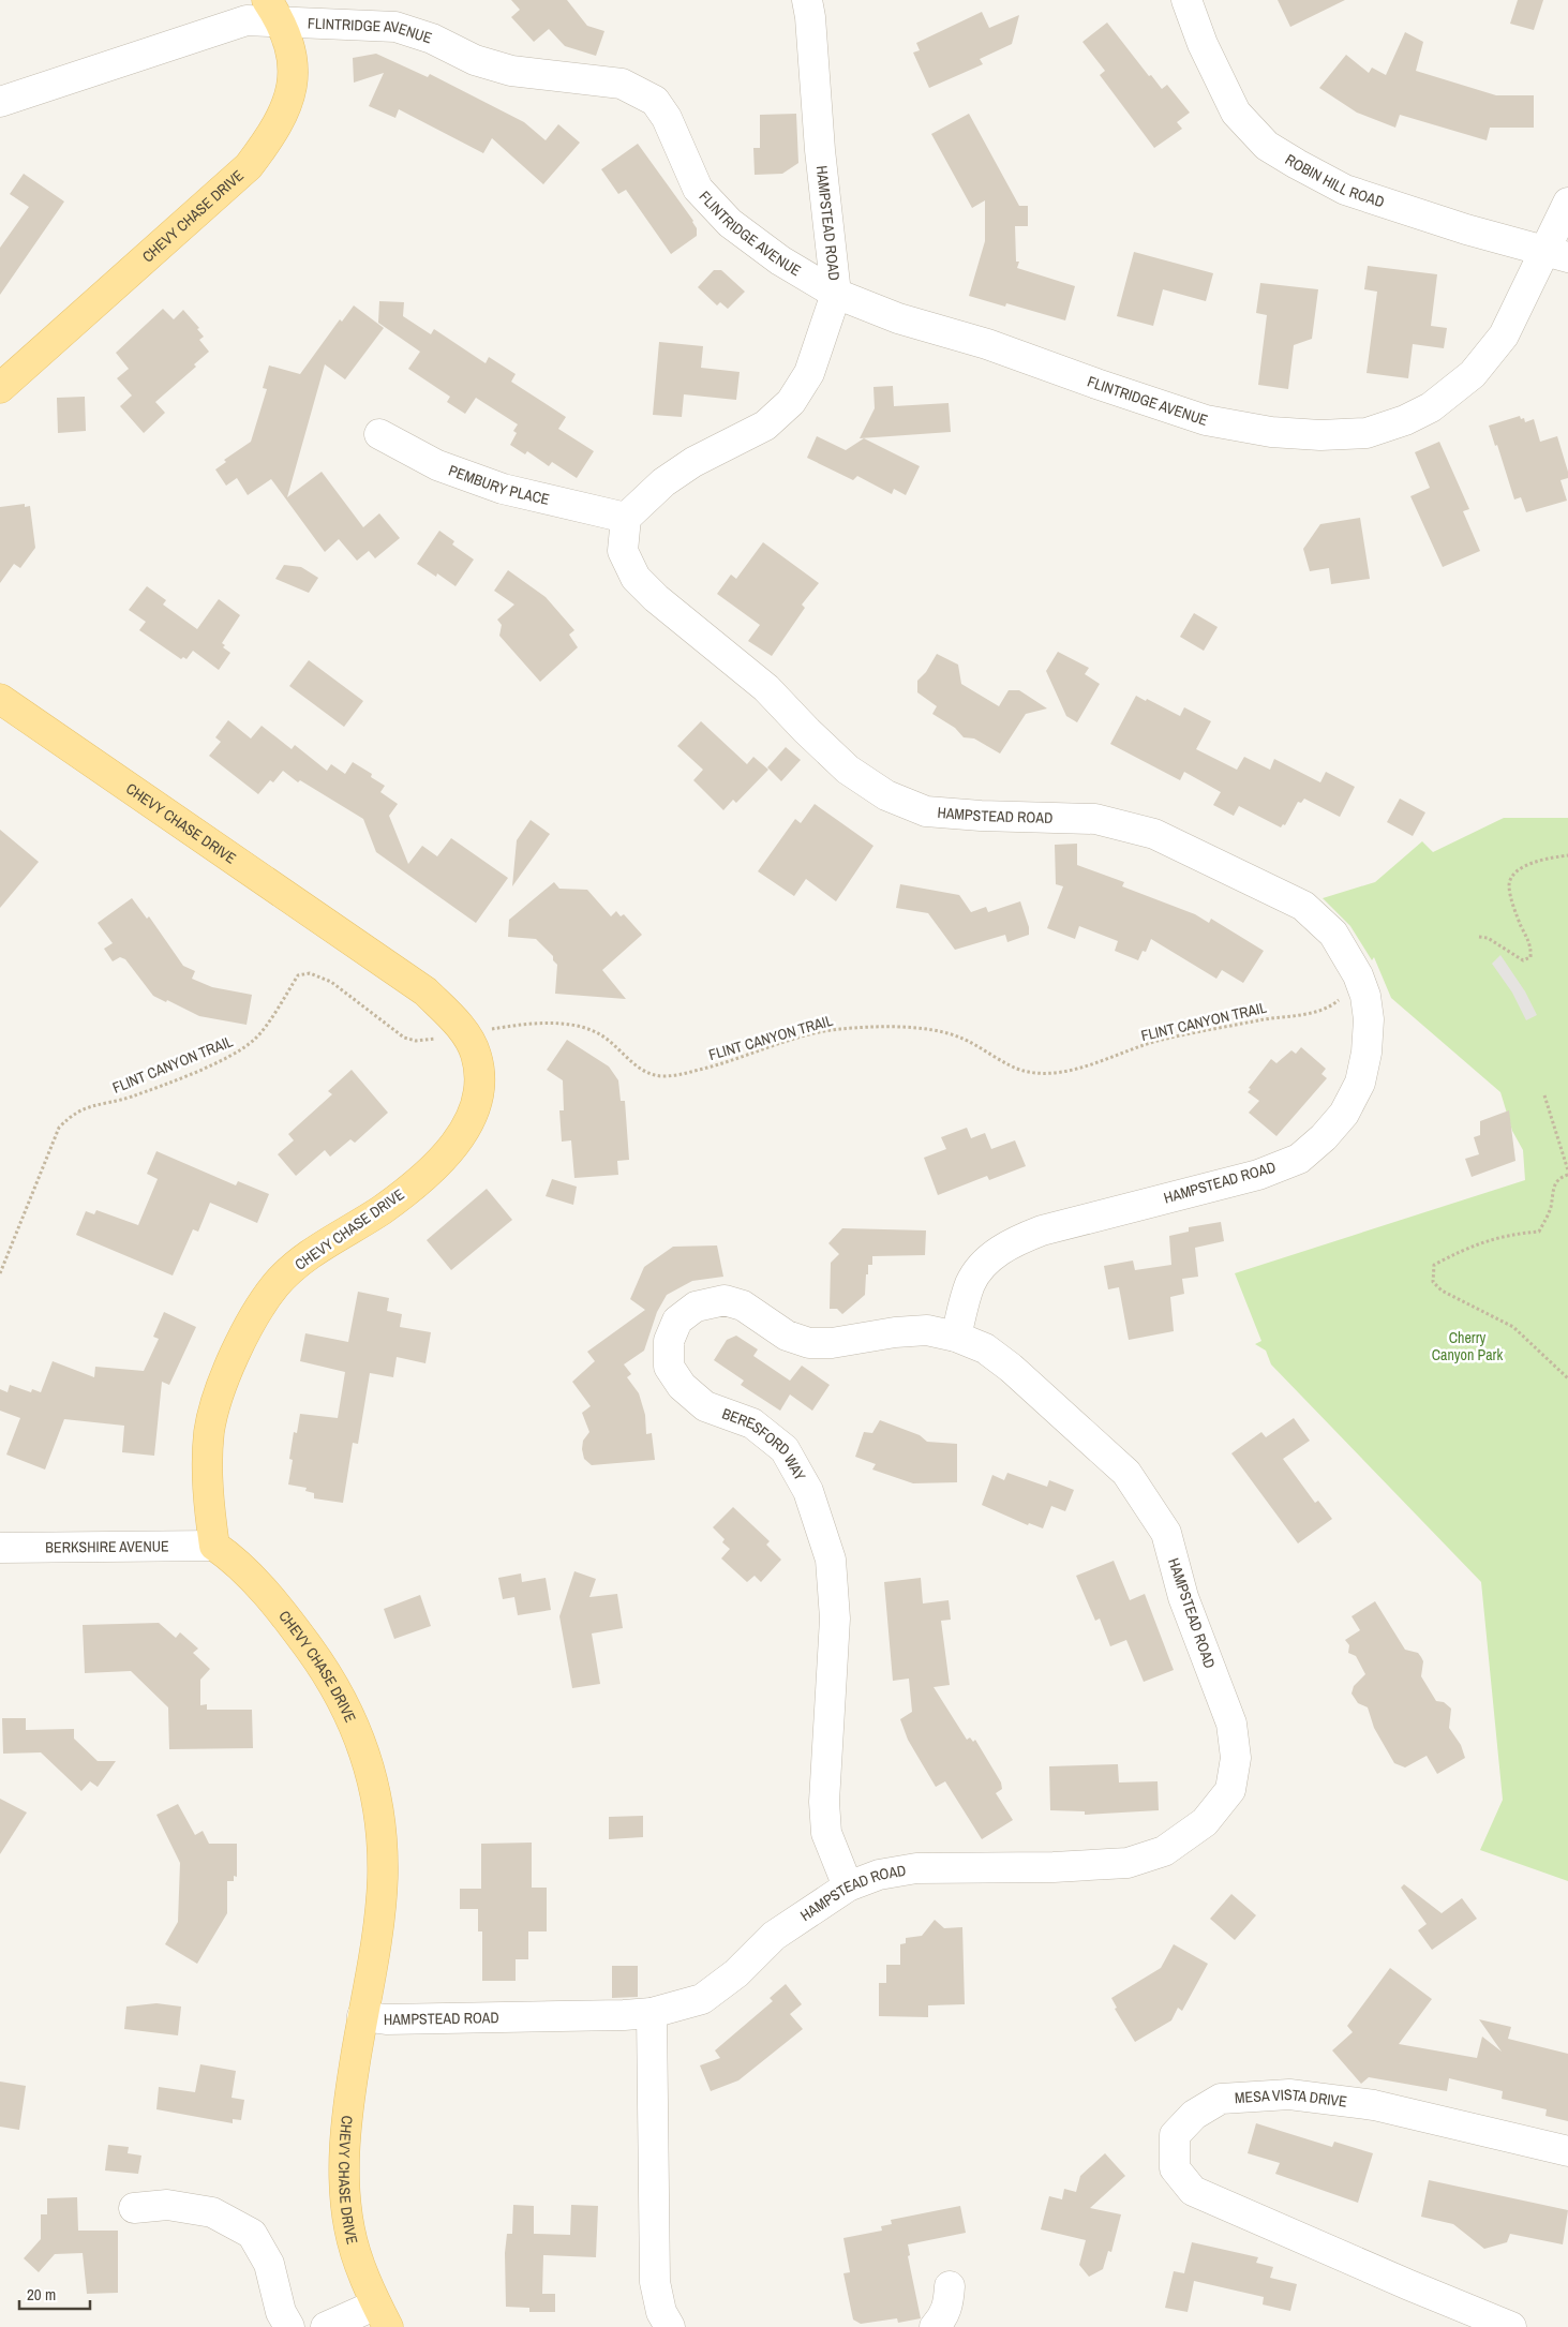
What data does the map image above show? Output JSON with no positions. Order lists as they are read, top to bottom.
{
  "streets": {
    "main road": ["CHEVY CHASE DRIVE"],
    "street": [
      "FLINTRIDGE AVENUE",
      "ROBIN HILL ROAD",
      "HAMPSTEAD ROAD",
      "PEMBURY PLACE",
      "BERESFORD WAY",
      "BERKSHIRE AVENUE",
      "MESA VISTA DRIVE"
    ],
    "path": ["FLINT CANYON TRAIL"]
  },
  "crossings": [
    ["FLINTRIDGE AVENUE", "ROBIN HILL ROAD"],
    ["FLINTRIDGE AVENUE", "CHEVY CHASE DRIVE"],
    ["FLINTRIDGE AVENUE", "HAMPSTEAD ROAD"],
    ["CHEVY CHASE DRIVE", "HAMPSTEAD ROAD"],
    ["CHEVY CHASE DRIVE", "BERKSHIRE AVENUE"],
    ["HAMPSTEAD ROAD", "PEMBURY PLACE"],
    ["HAMPSTEAD ROAD", "BERESFORD WAY"]
  ],
  "parks": ["Cherry Canyon Park"],
  "scale_bar": "20 m"
}
